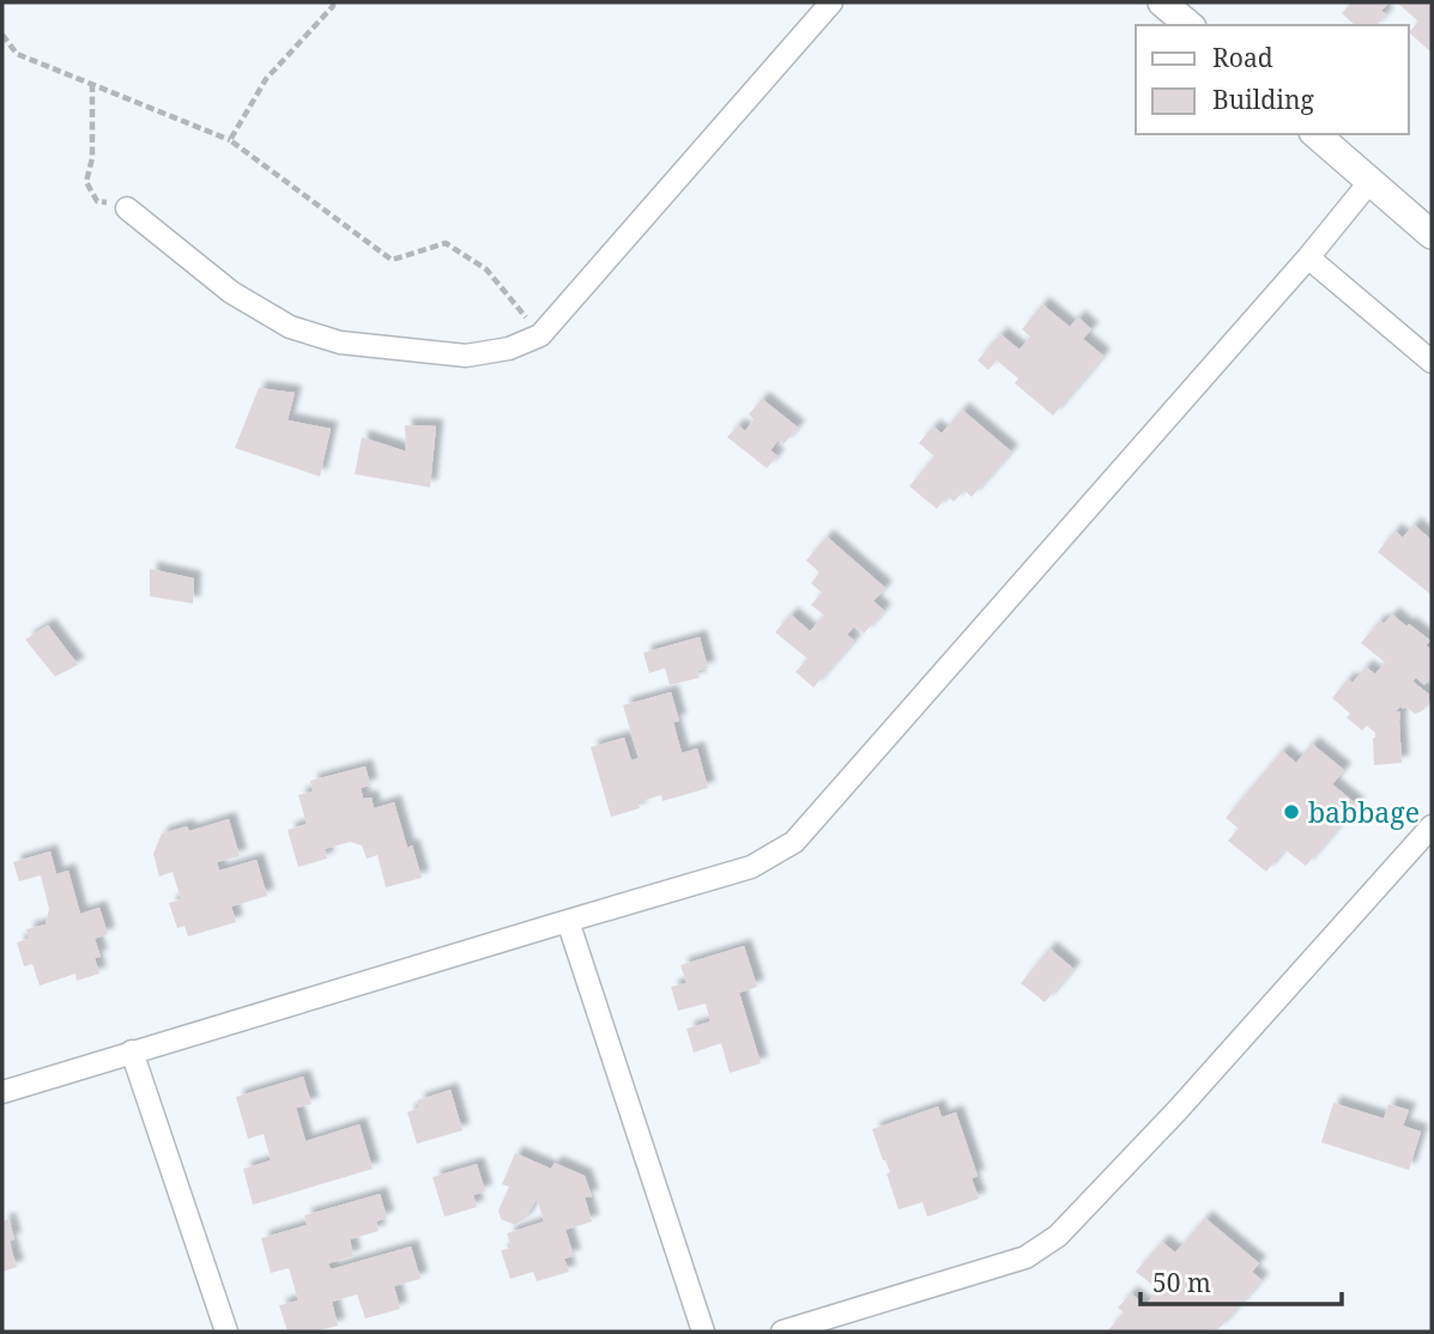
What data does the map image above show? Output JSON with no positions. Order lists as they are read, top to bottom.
{
  "places": ["babbage"],
  "legend": ["Road", "Building"],
  "scale_bar": "50 m"
}
